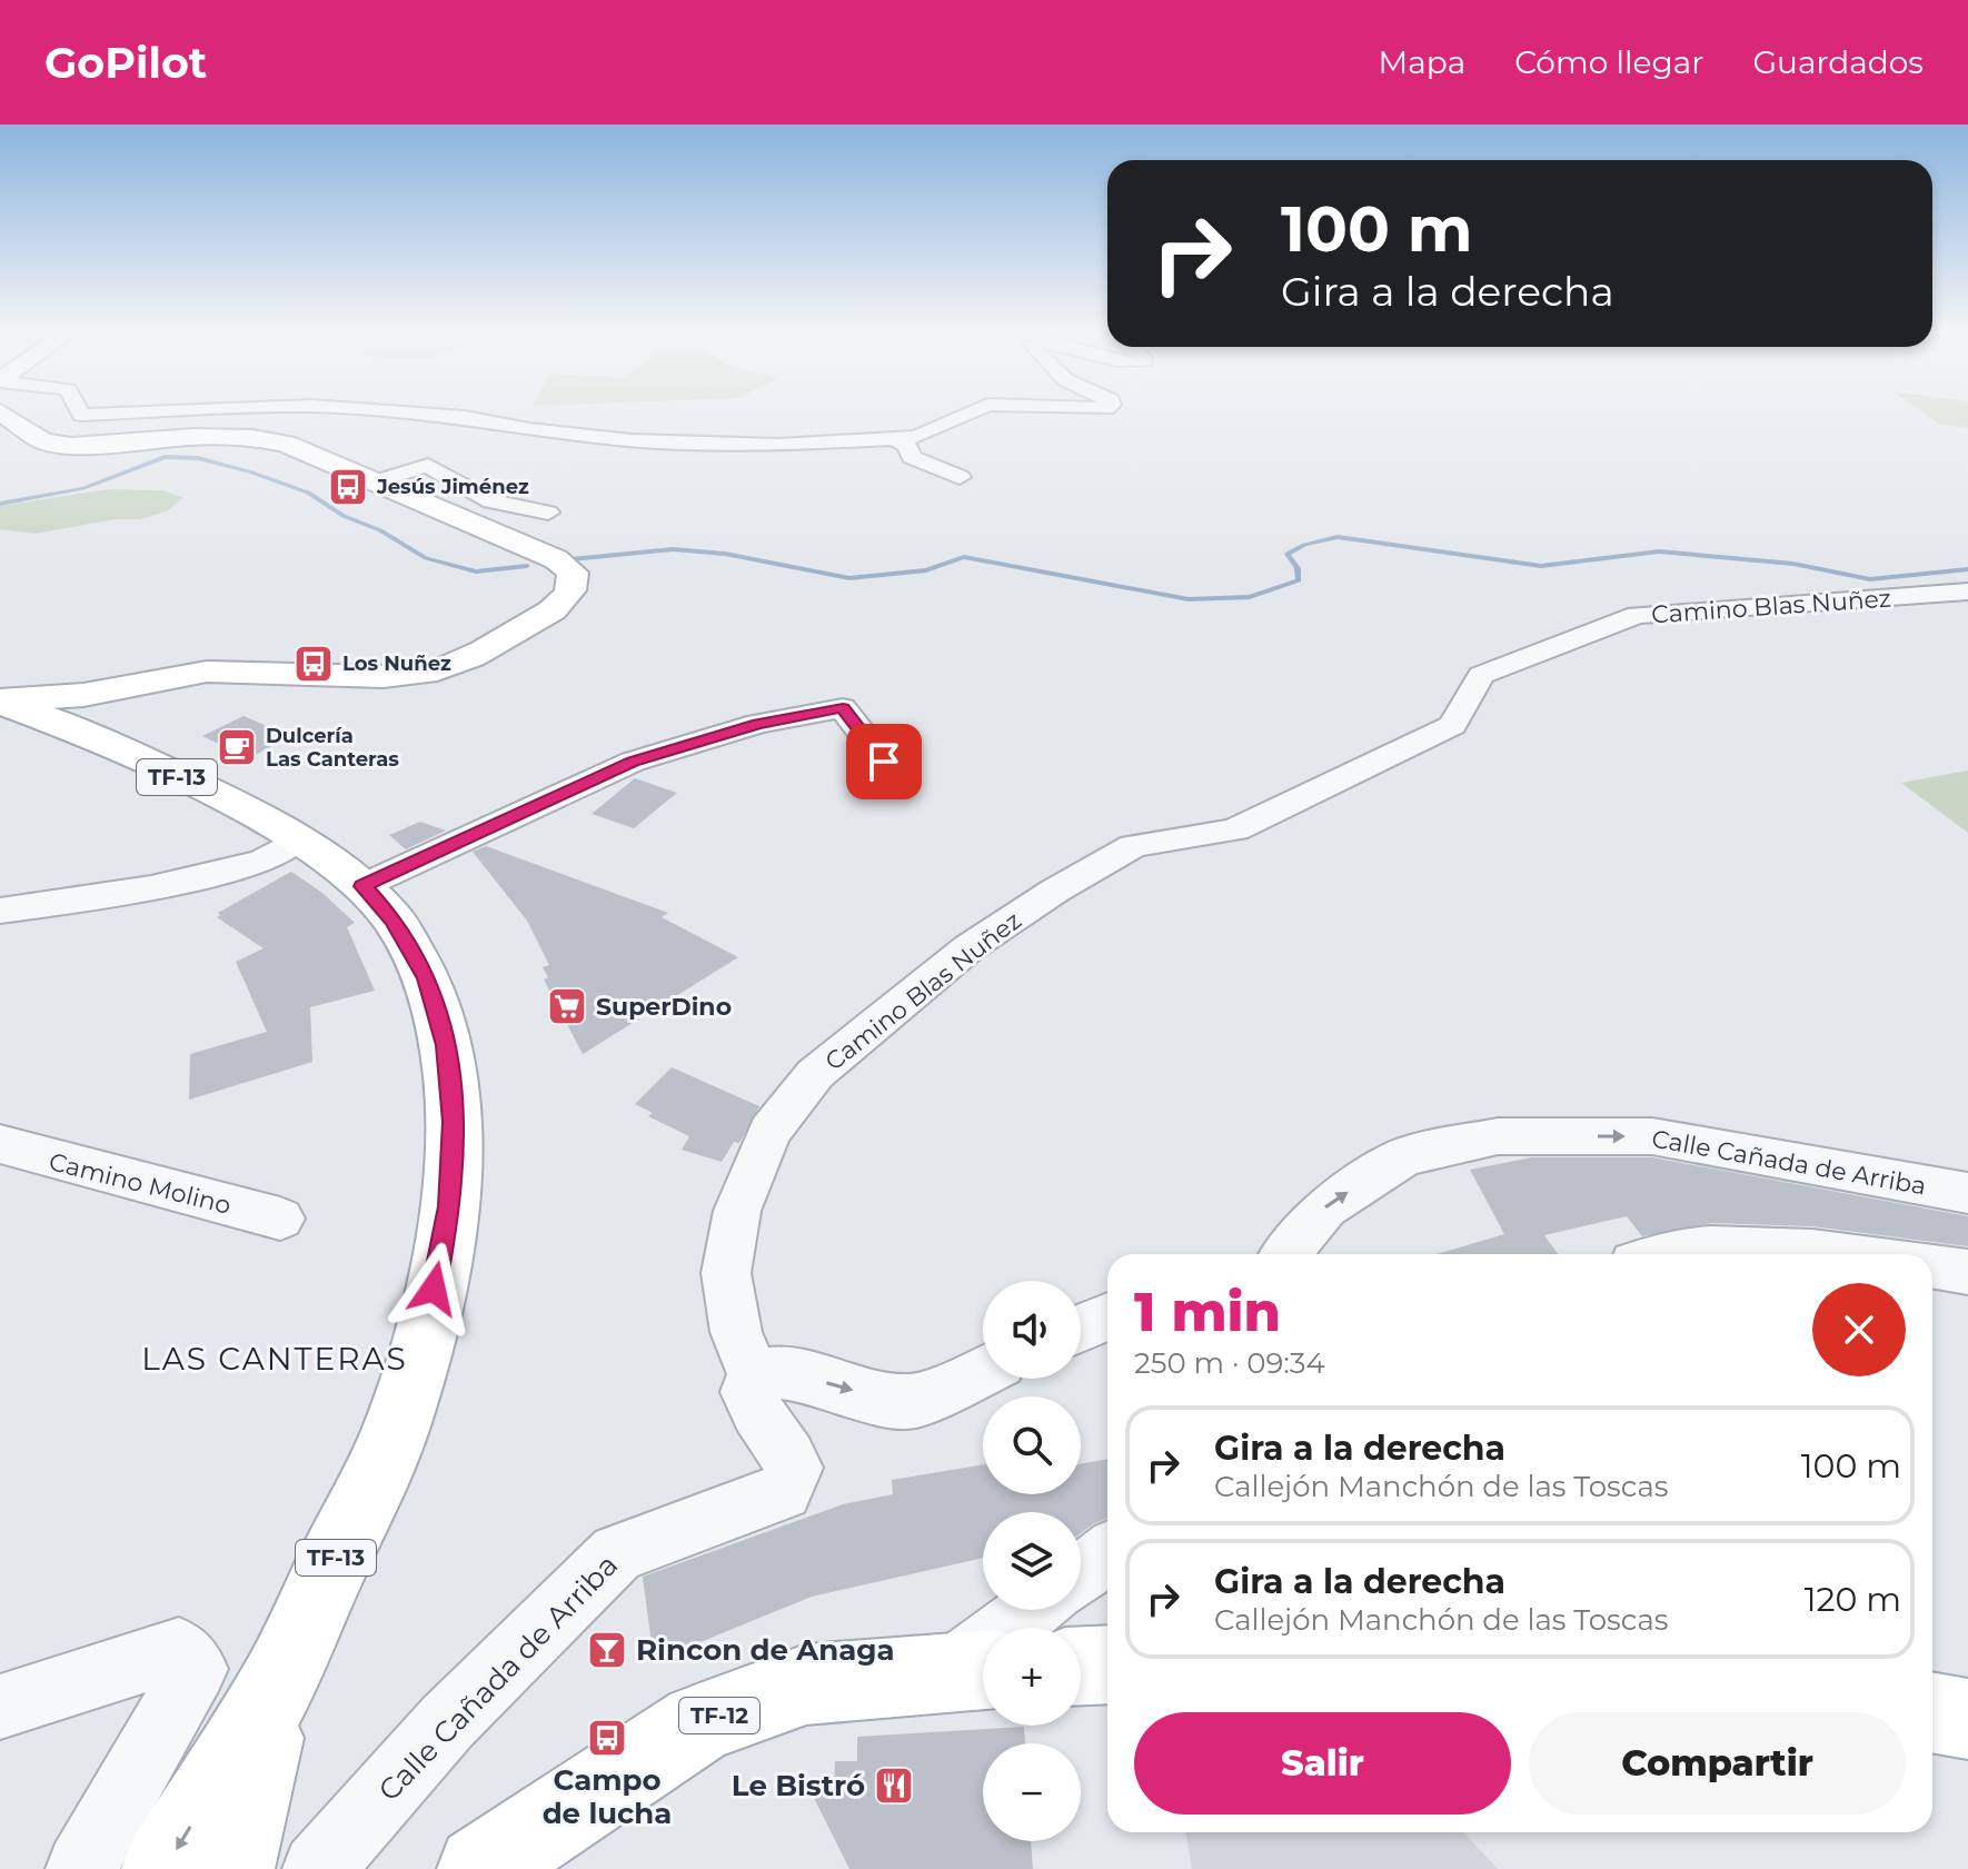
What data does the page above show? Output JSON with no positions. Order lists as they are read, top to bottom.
{
  "streets": {
    "main road": ["TF-13", "TF-12"],
    "street": ["Camino Blas Nuñez", "Calle Cañada de Arriba", "Camino Molino"]
  },
  "crossings": [
    ["Camino Blas Nuñez", "Calle Cañada de Arriba"]
  ],
  "one_way": ["Calle Cañada de Arriba"],
  "districts": ["LAS CANTERAS"],
  "places": {
    "bus stop": ["Jesús Jiménez", "Los Nuñez", "Campo de lucha"],
    "cafe": ["Dulcería Las Canteras"],
    "supermarket": ["SuperDino"],
    "bar": ["Rincon de Anaga"],
    "restaurant": ["Le Bistró"]
  },
  "page": {
    "header": "GoPilot",
    "nav": ["Mapa", "Cómo llegar", "Guardados"],
    "turn": ["100 m", "Gira a la derecha"],
    "heading": ["1 min", "250 m · 09:34"],
    "map_buttons": ["+", "−"],
    "list": [
      {
        "name": "Gira a la derecha",
        "note": "Callejón Manchón de las Toscas",
        "value": "100 m"
      },
      {
        "name": "Gira a la derecha",
        "note": "Callejón Manchón de las Toscas",
        "value": "120 m"
      }
    ],
    "buttons": ["Salir", "Compartir"]
  }
}
